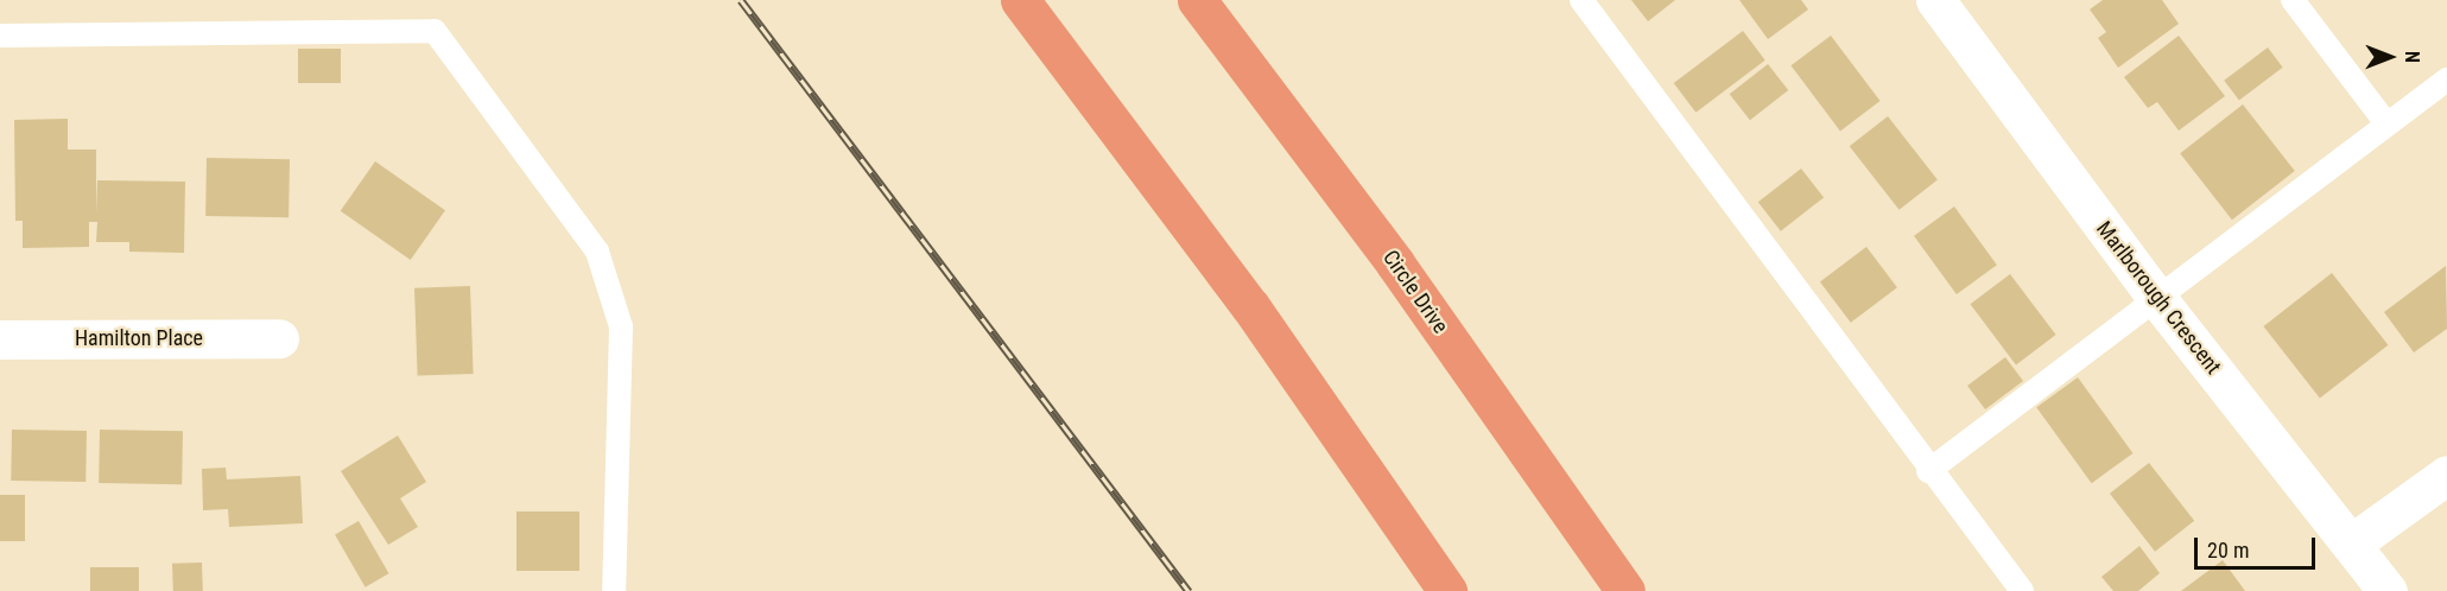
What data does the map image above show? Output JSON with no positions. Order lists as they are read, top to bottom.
{
  "streets": {
    "highway": ["Circle Drive"],
    "street": ["Marlborough Crescent", "Hamilton Place"]
  },
  "scale_bar": "20 m",
  "north": "right"
}
